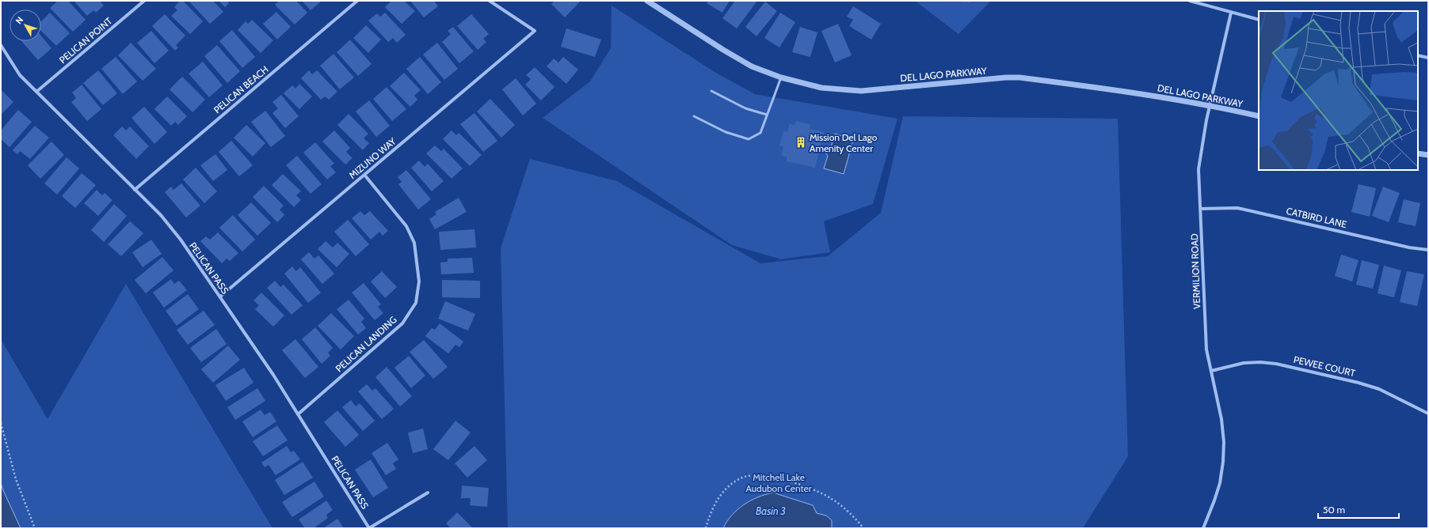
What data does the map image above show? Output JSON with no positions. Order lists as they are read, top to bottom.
{
  "streets": {
    "street": [
      "PELICAN POINT",
      "DEL LAGO PARKWAY",
      "PELICAN BEACH",
      "MIZUNO WAY",
      "CATBIRD LANE",
      "PELICAN PASS",
      "VERMILION ROAD",
      "PELICAN LANDING",
      "PEWEE COURT"
    ]
  },
  "crossings": [
    ["PELICAN POINT", "PELICAN PASS"],
    ["DEL LAGO PARKWAY", "VERMILION ROAD"],
    ["PELICAN BEACH", "PELICAN PASS"],
    ["MIZUNO WAY", "PELICAN PASS"],
    ["MIZUNO WAY", "PELICAN LANDING"],
    ["CATBIRD LANE", "VERMILION ROAD"],
    ["PELICAN PASS", "PELICAN LANDING"],
    ["VERMILION ROAD", "PEWEE COURT"]
  ],
  "water": ["Basin 3"],
  "parks": ["Mitchell Lake Audubon Center"],
  "places": {
    "building": ["Mission Del Lago Amenity Center"]
  },
  "scale_bar": "50 m",
  "north": "top left"
}
